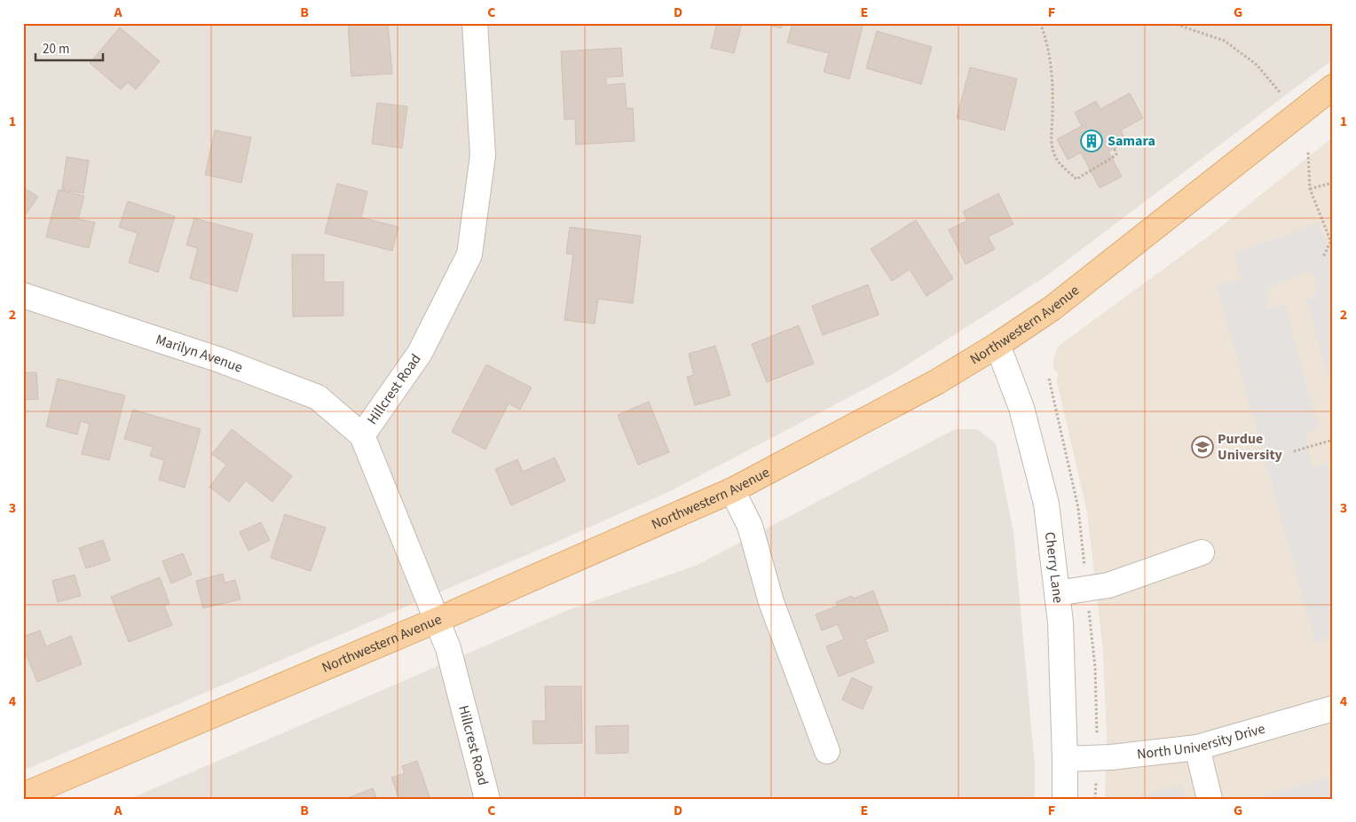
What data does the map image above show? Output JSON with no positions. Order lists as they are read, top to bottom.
{
  "streets": {
    "main road": ["Northwestern Avenue"],
    "street": [
      "Marilyn Avenue",
      "Hillcrest Road",
      "Cherry Lane",
      "North University Drive"
    ]
  },
  "crossings": [
    ["Northwestern Avenue", "Hillcrest Road"],
    ["Northwestern Avenue", "Cherry Lane"],
    ["Marilyn Avenue", "Hillcrest Road"],
    ["Cherry Lane", "North University Drive"]
  ],
  "places": {
    "building": ["Samara"],
    "school or university": ["Purdue University"]
  },
  "scale_bar": "20 m",
  "grid": {
    "columns": [
      "A",
      "B",
      "C",
      "D",
      "E",
      "F",
      "G"
    ],
    "rows": [
      "1",
      "2",
      "3",
      "4"
    ]
  }
}
